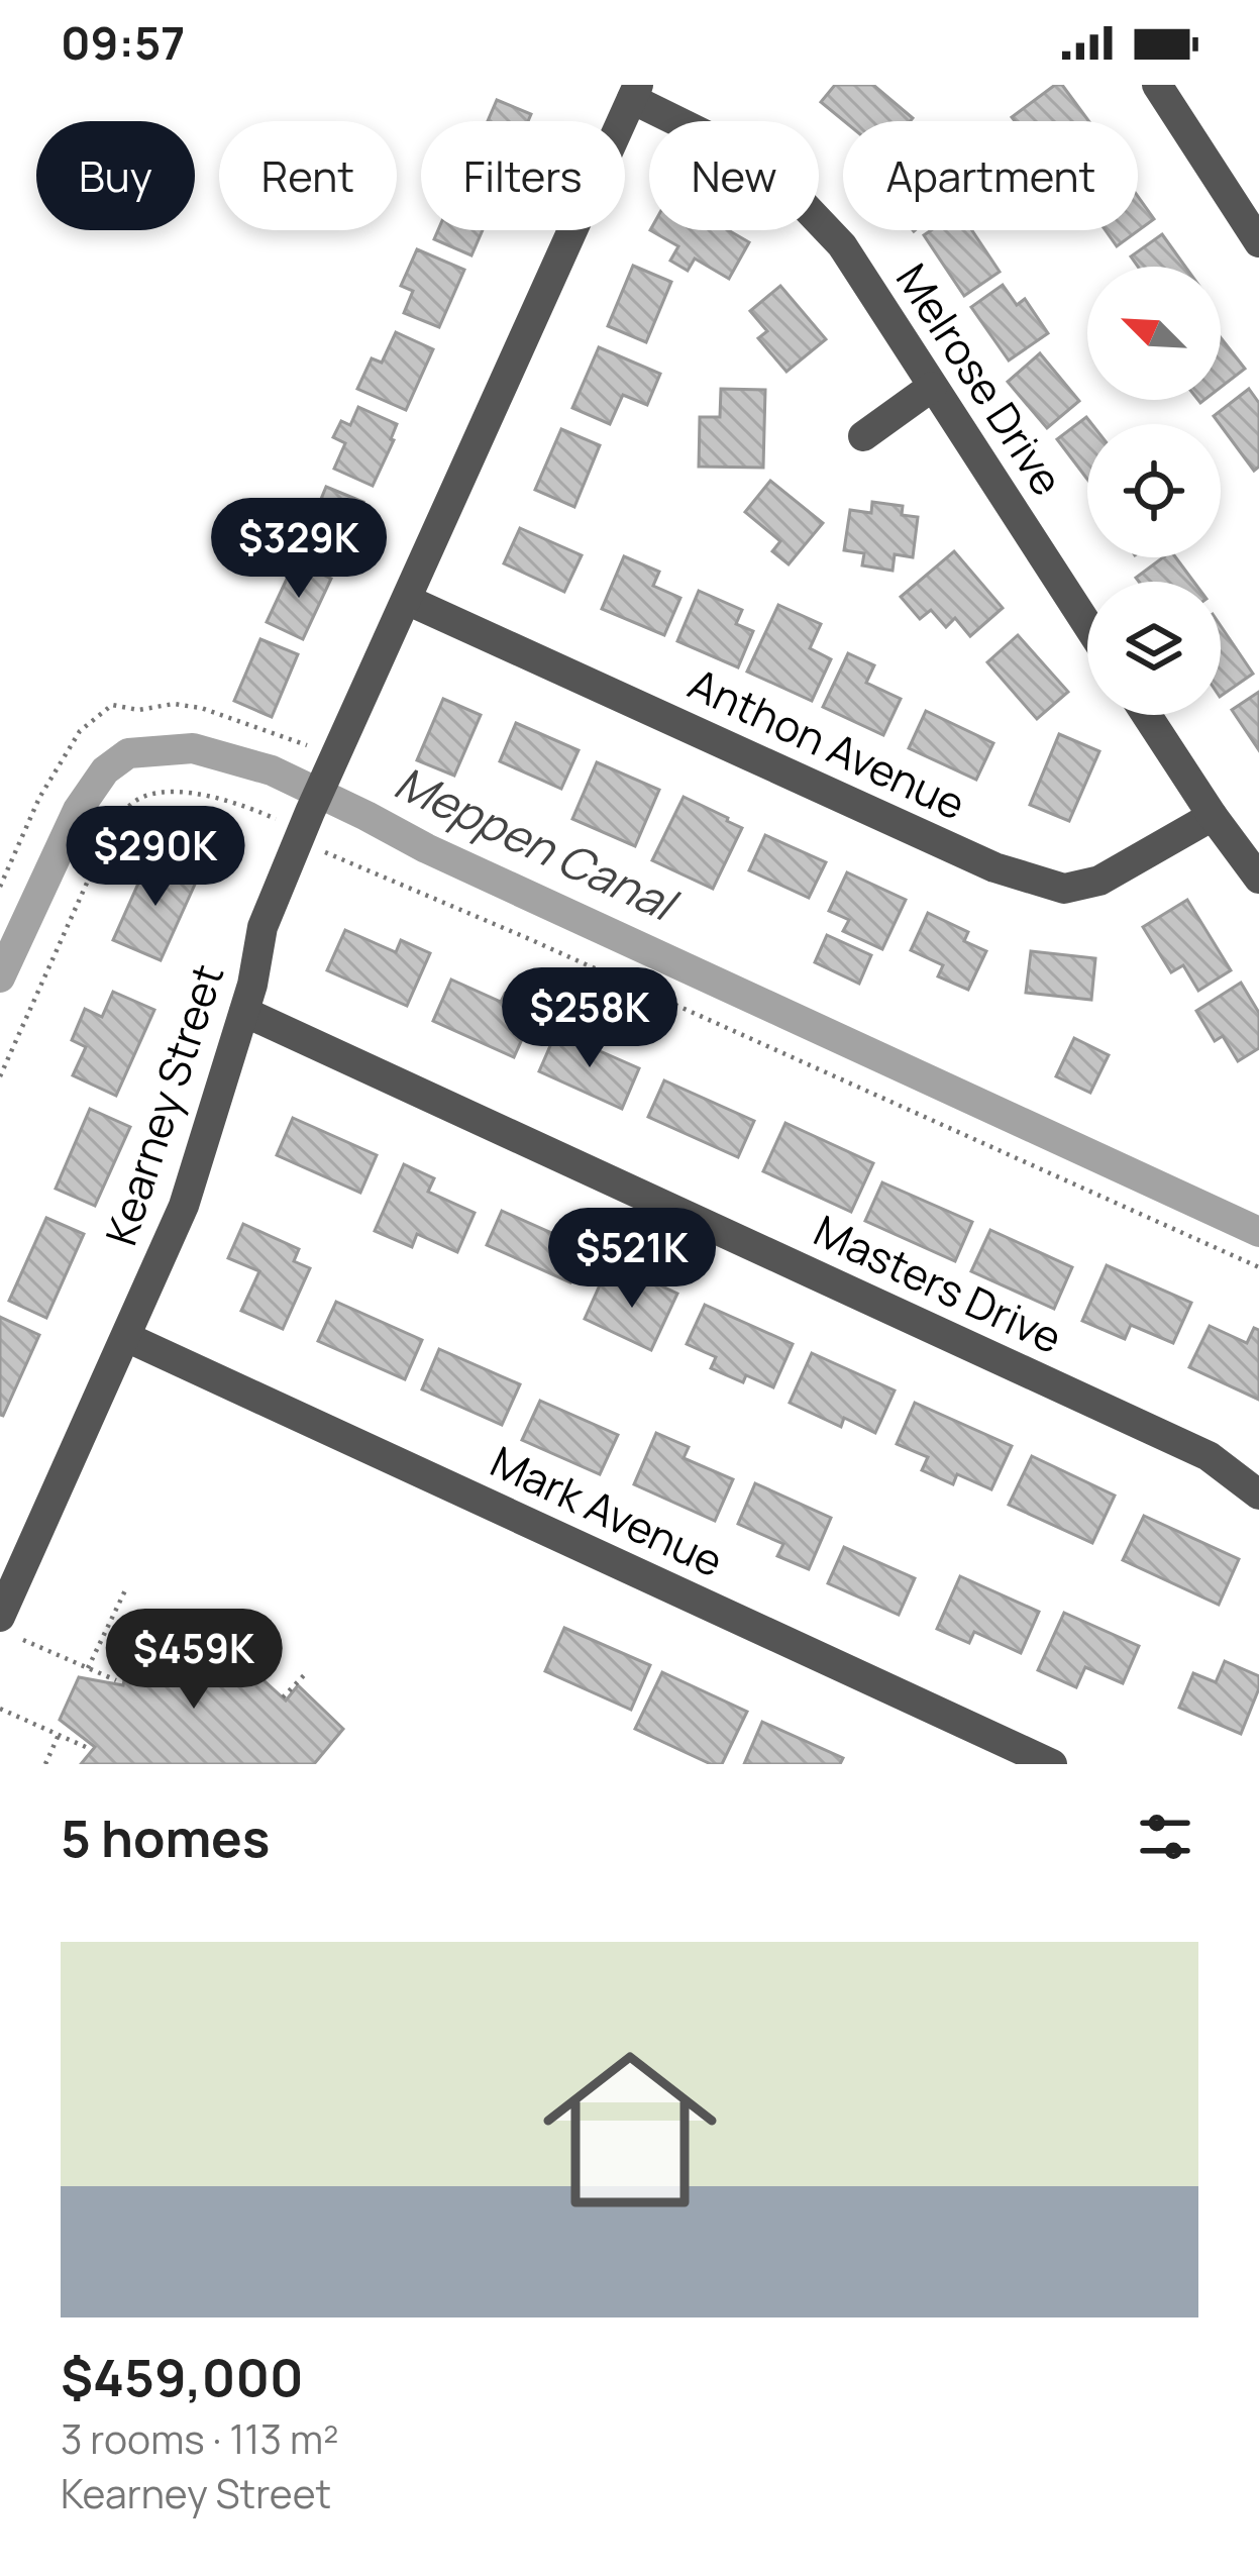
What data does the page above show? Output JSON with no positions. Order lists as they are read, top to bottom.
{
  "streets": {
    "street": [
      "Melrose Drive",
      "Anthon Avenue",
      "Kearney Street",
      "Masters Drive",
      "Mark Avenue"
    ]
  },
  "crossings": [
    ["Melrose Drive", "Kearney Street"],
    ["Anthon Avenue", "Kearney Street"],
    ["Kearney Street", "Masters Drive"],
    ["Kearney Street", "Mark Avenue"]
  ],
  "water": ["Meppen Canal"],
  "north": "top left",
  "page": {
    "status": "09:57",
    "chip": [
      "Buy",
      "Rent",
      "Filters",
      "New",
      "Apartment"
    ],
    "price": [
      "$329K",
      "$290K",
      "$258K",
      "$521K",
      "$459K"
    ],
    "heading": "5 homes",
    "list": [
      {
        "name": "$459,000",
        "note": "3 rooms · 113 m² · Kearney Street"
      }
    ]
  }
}
